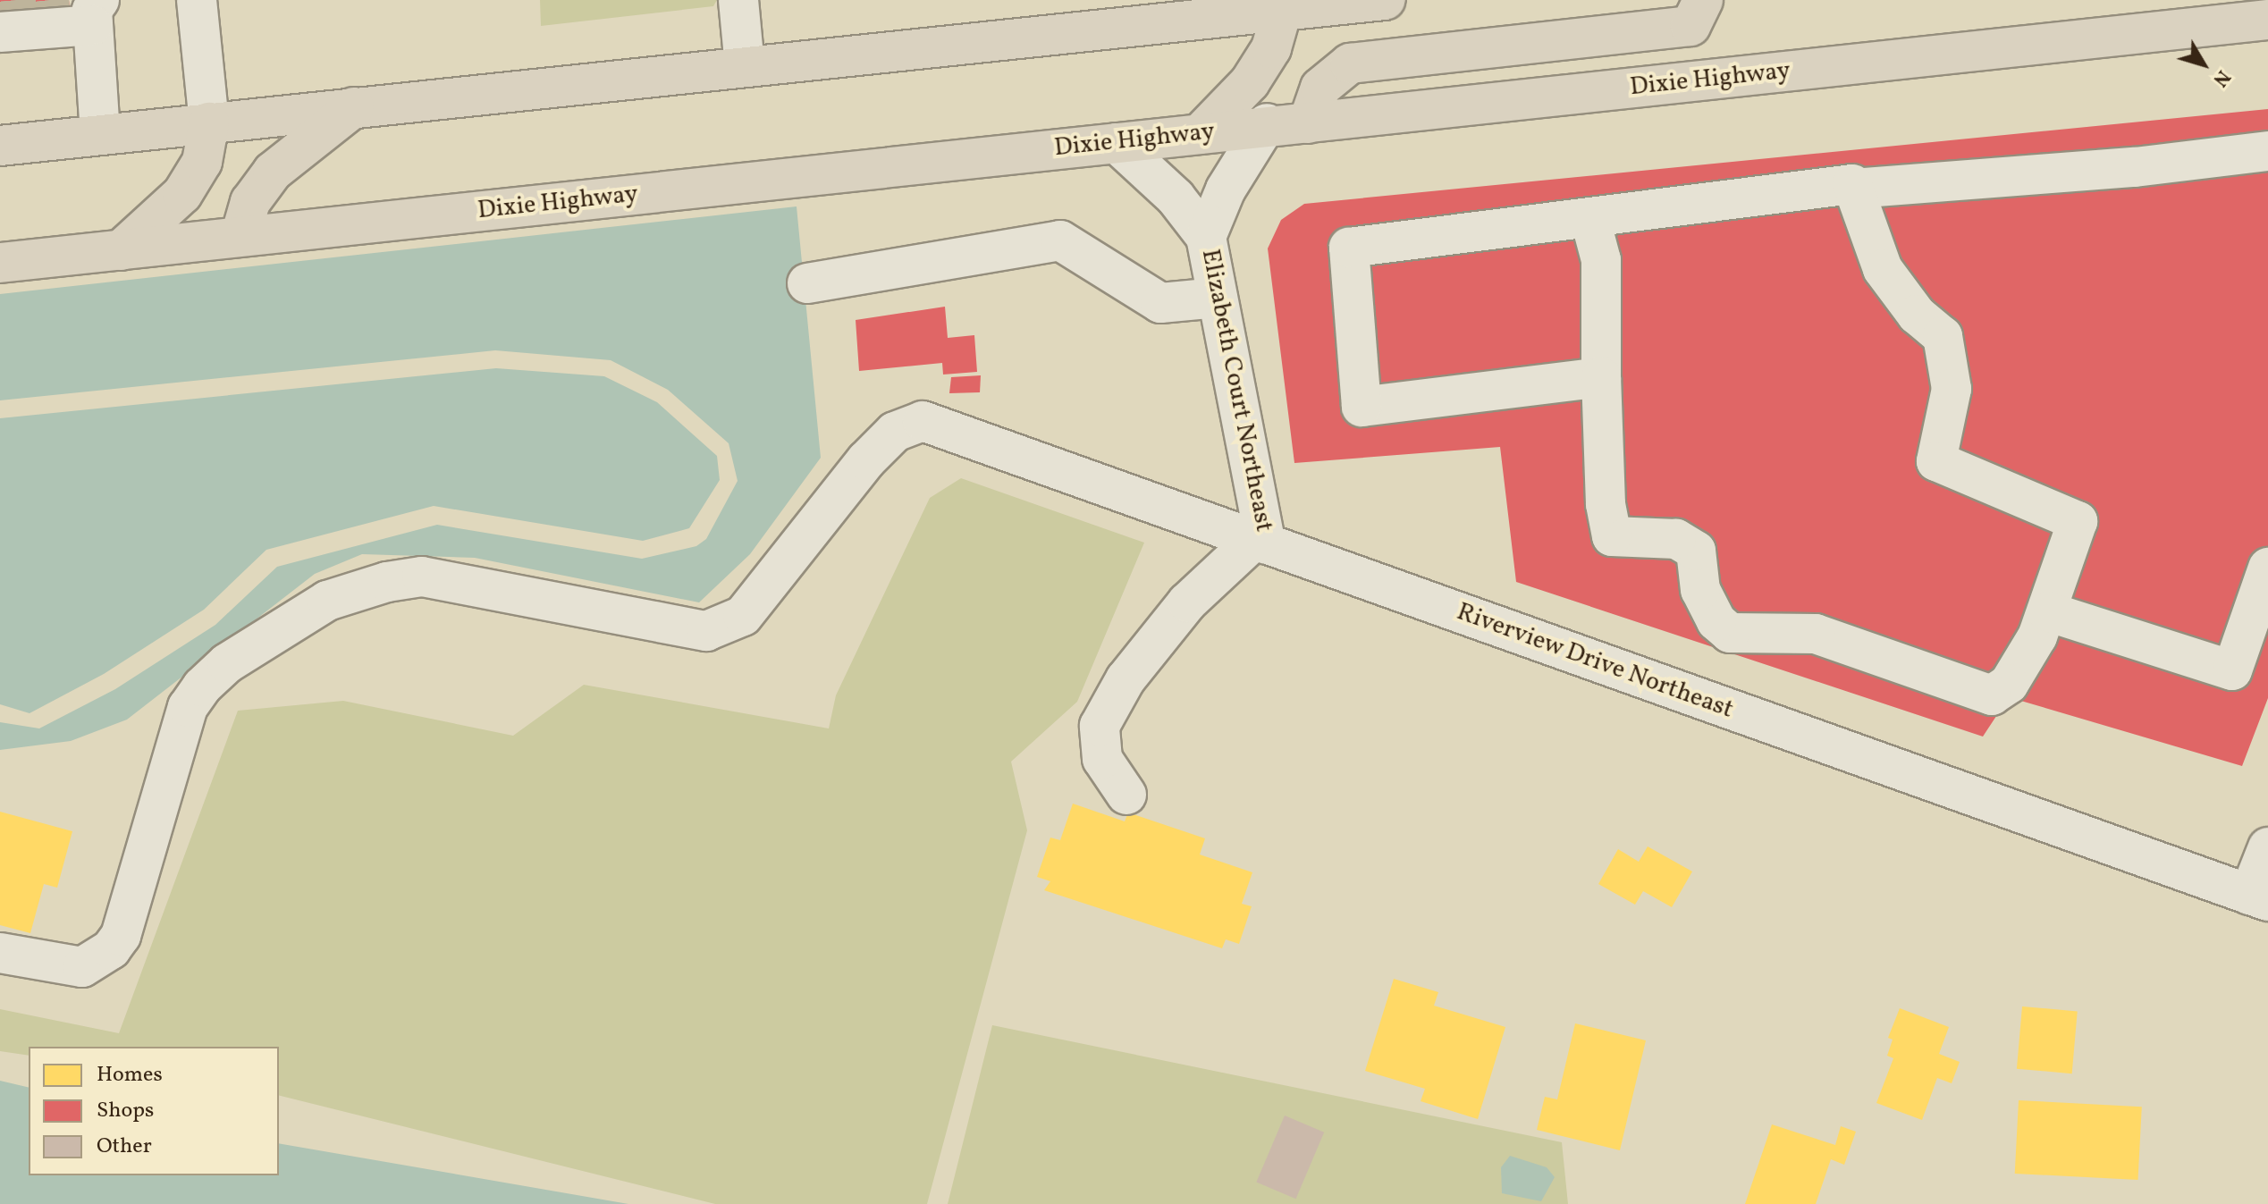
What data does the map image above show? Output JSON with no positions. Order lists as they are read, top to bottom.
{
  "streets": {
    "main road": ["Dixie Highway"],
    "street": ["Elizabeth Court Northeast", "Riverview Drive Northeast"]
  },
  "crossings": [
    ["Dixie Highway", "Elizabeth Court Northeast"],
    ["Elizabeth Court Northeast", "Riverview Drive Northeast"]
  ],
  "legend": ["Homes", "Shops", "Other"],
  "north": "bottom right"
}
